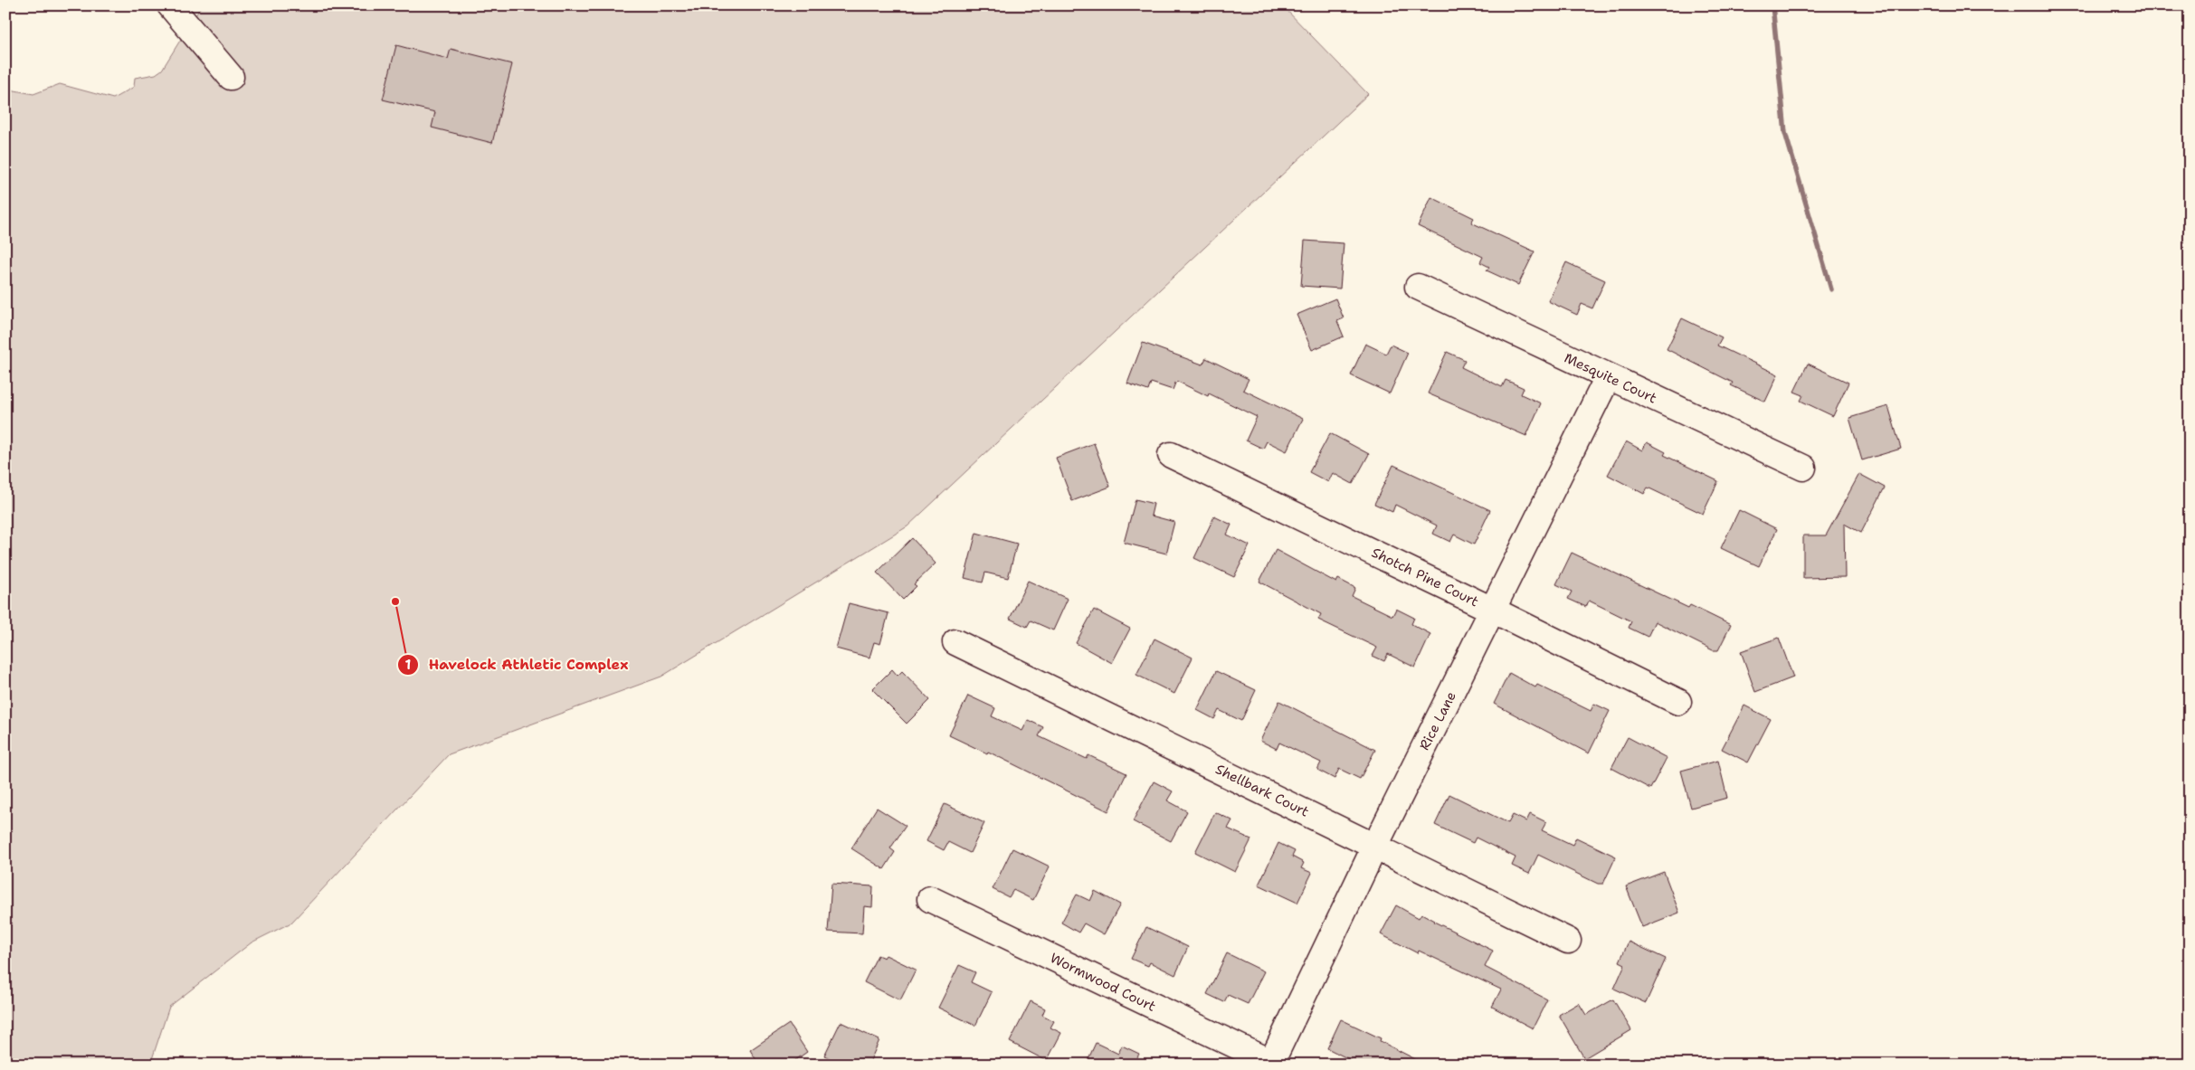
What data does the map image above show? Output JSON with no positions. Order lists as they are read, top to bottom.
{
  "streets": {
    "street": [
      "Mesquite Court",
      "Shotch Pine Court",
      "Rice Lane",
      "Shellbark Court",
      "Wormwood Court"
    ]
  },
  "crossings": [
    ["Mesquite Court", "Rice Lane"],
    ["Shotch Pine Court", "Rice Lane"],
    ["Rice Lane", "Shellbark Court"],
    ["Rice Lane", "Wormwood Court"]
  ],
  "places": ["Havelock Athletic Complex"]
}
